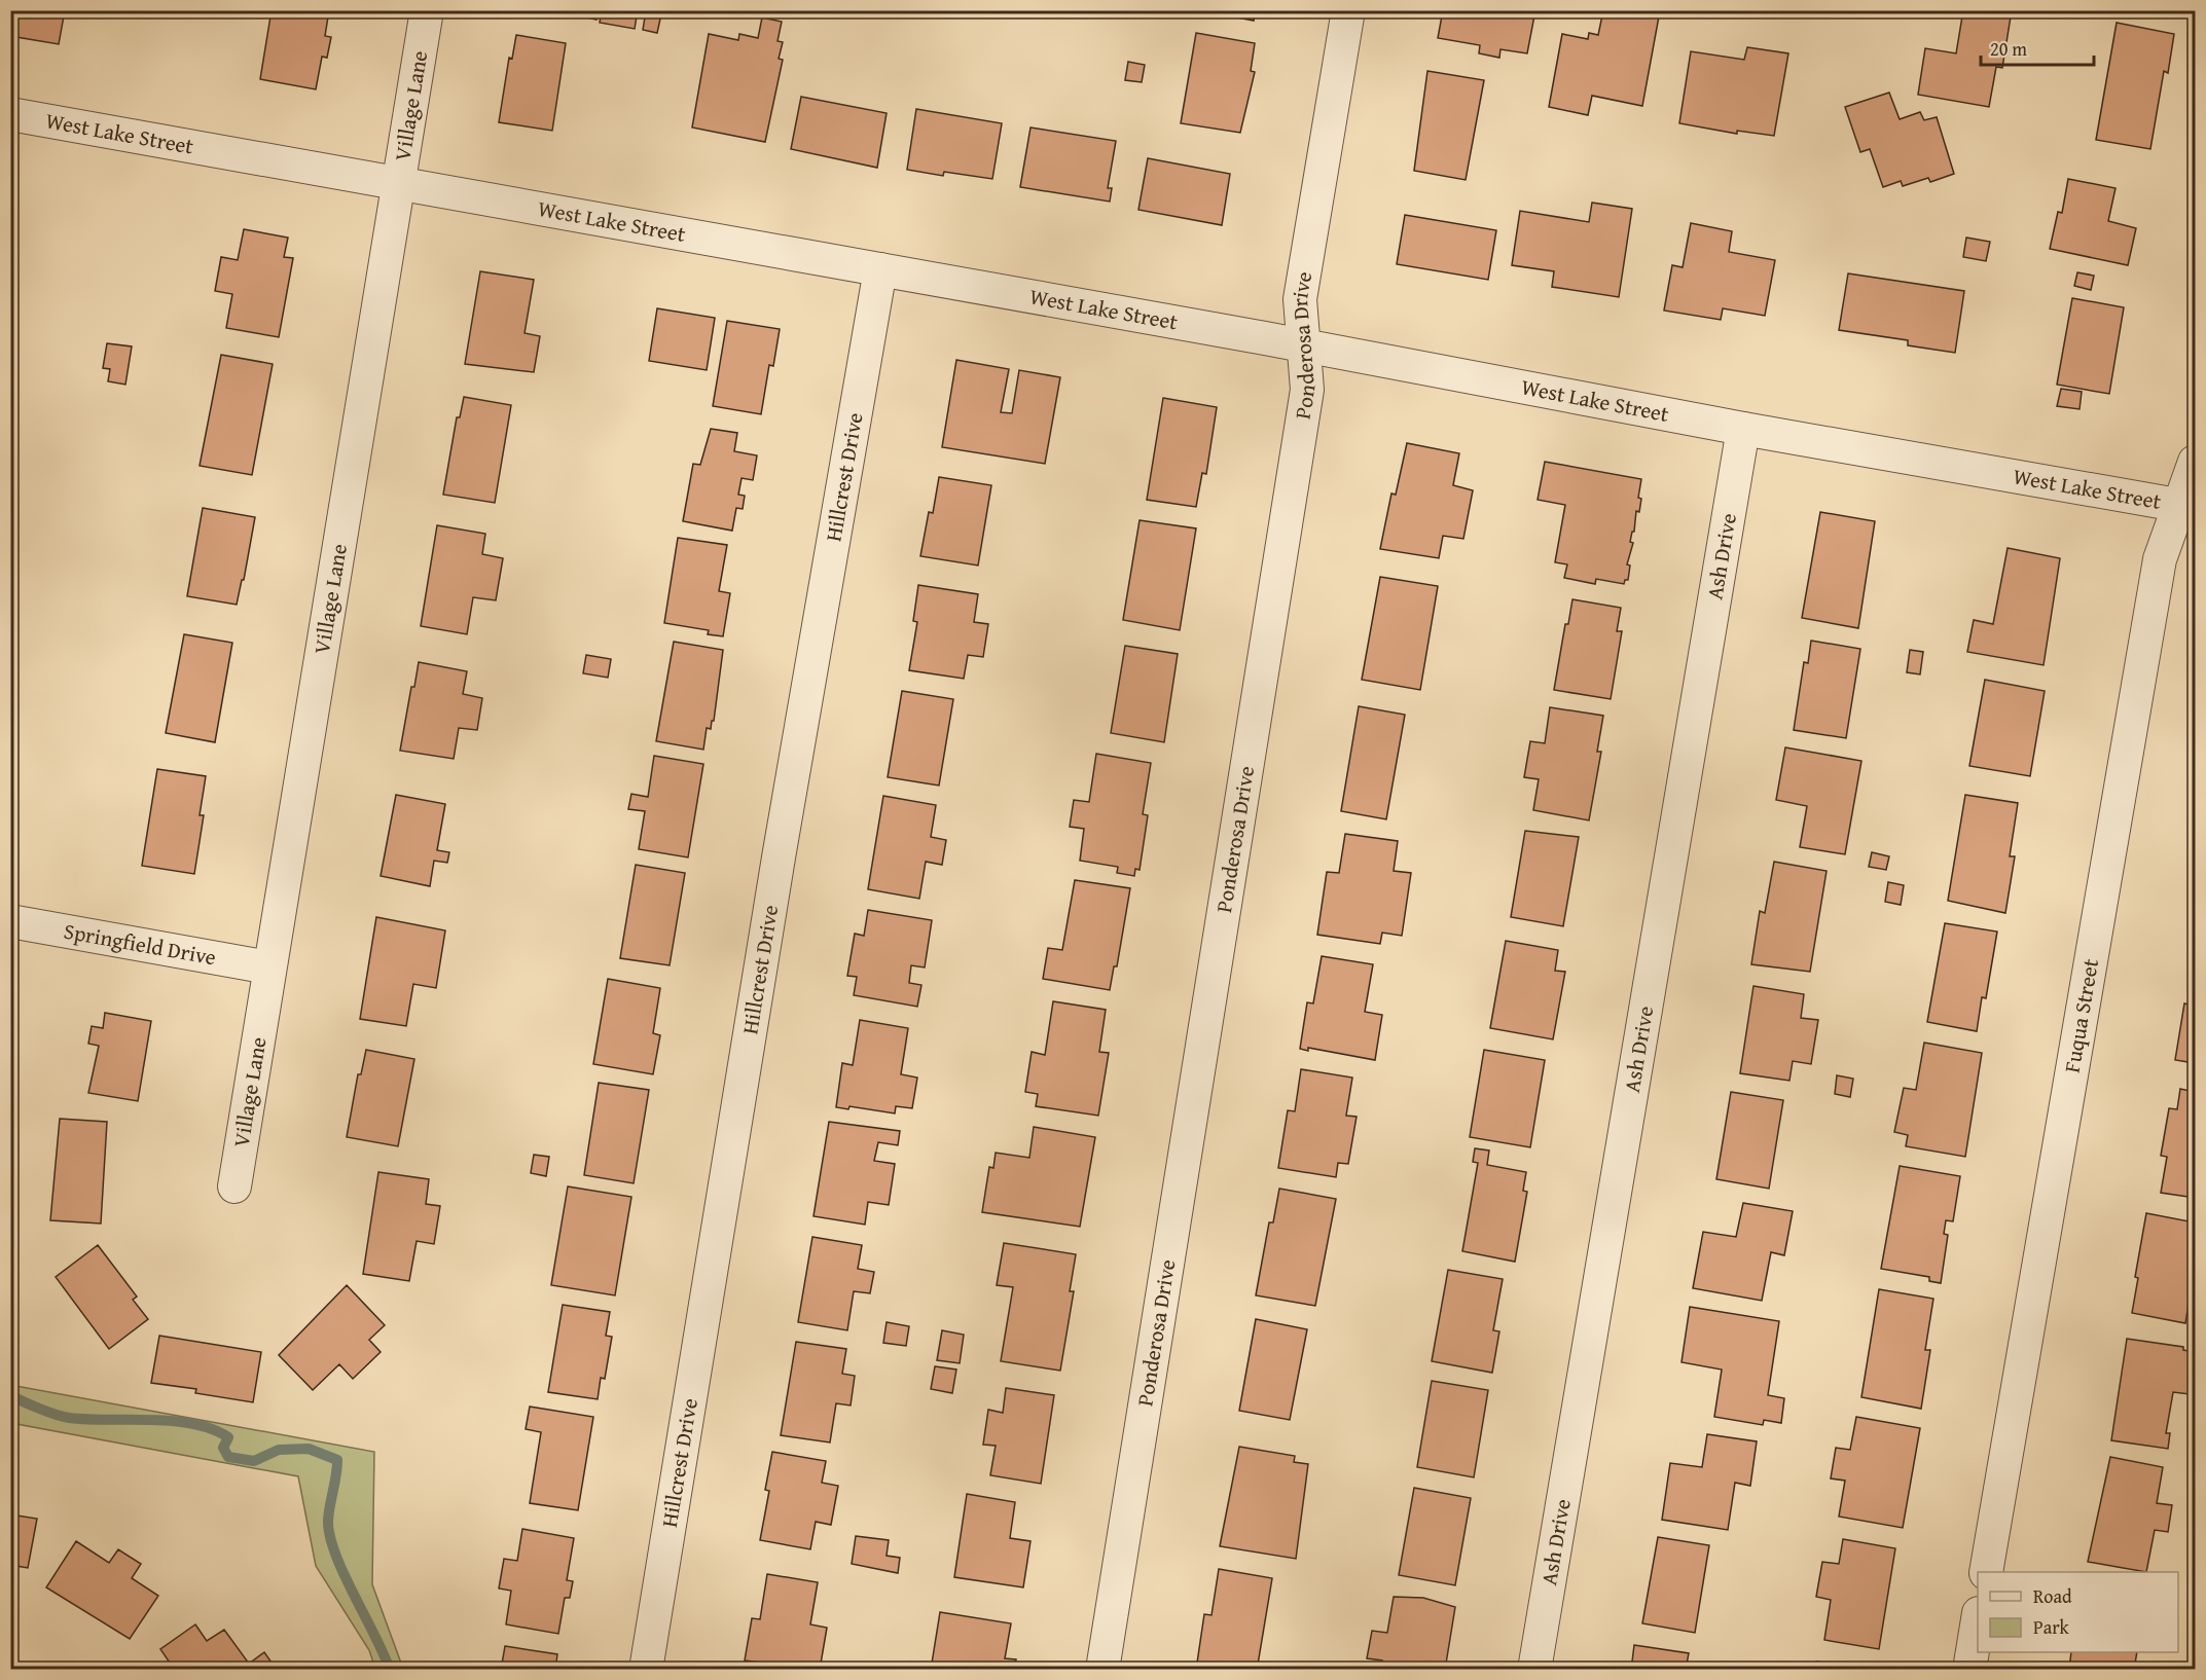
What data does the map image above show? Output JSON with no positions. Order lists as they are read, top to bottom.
{
  "streets": {
    "street": [
      "Village Lane",
      "West Lake Street",
      "Ponderosa Drive",
      "Hillcrest Drive",
      "Ash Drive",
      "Springfield Drive",
      "Fuqua Street"
    ]
  },
  "crossings": [
    ["Village Lane", "West Lake Street"],
    ["Village Lane", "Springfield Drive"],
    ["West Lake Street", "Ponderosa Drive"],
    ["West Lake Street", "Hillcrest Drive"],
    ["West Lake Street", "Ash Drive"],
    ["West Lake Street", "Fuqua Street"]
  ],
  "legend": ["Road", "Park"],
  "scale_bar": "20 m"
}
